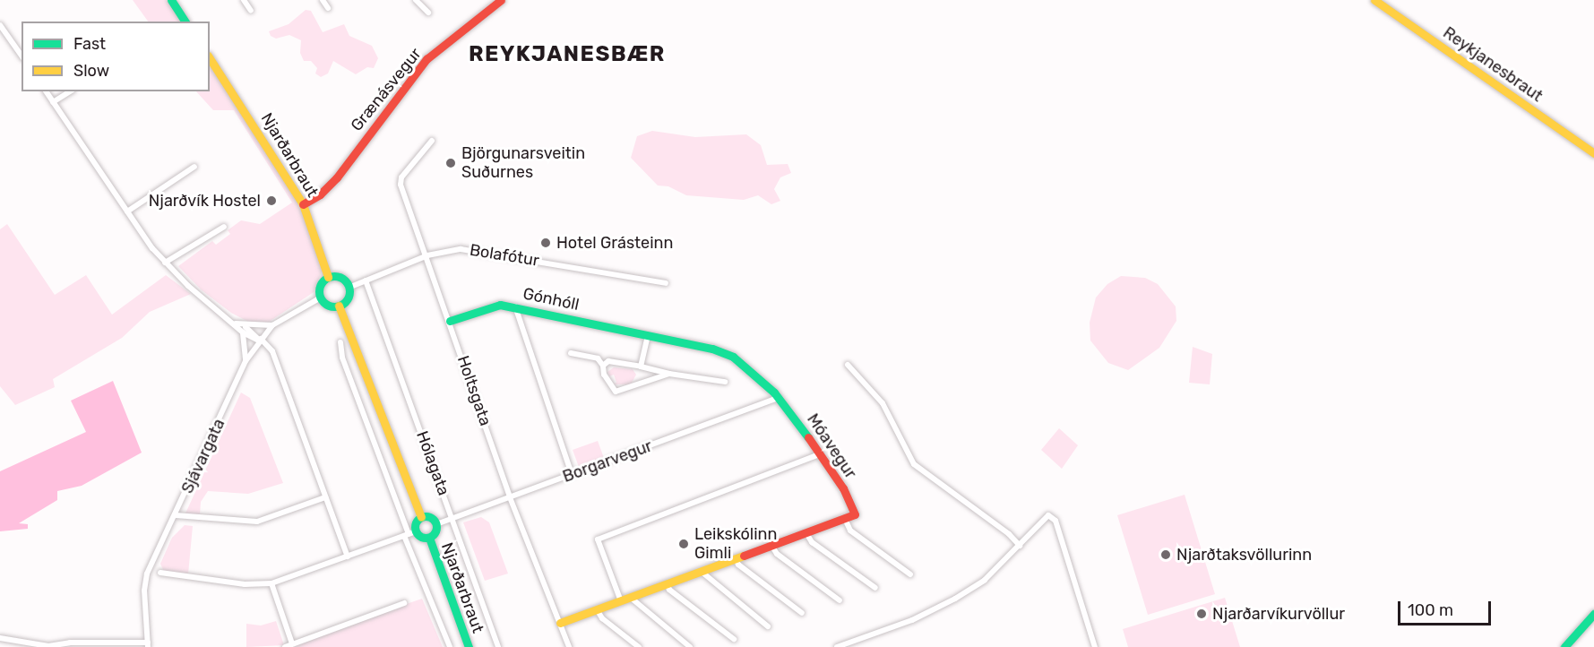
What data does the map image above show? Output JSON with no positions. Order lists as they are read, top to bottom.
{
  "streets": {
    "main road": [
      "Reykjanesbraut",
      "Grænásvegur",
      "Njarðarbraut",
      "Gónhóll",
      "Móavegur"
    ],
    "street": [
      "Bolafótur",
      "Holtsgata",
      "Sjávargata",
      "Borgarvegur",
      "Hólagata"
    ]
  },
  "crossings": [
    ["Grænásvegur", "Njarðarbraut"],
    ["Njarðarbraut", "Bolafótur"],
    ["Njarðarbraut", "Sjávargata"],
    ["Bolafótur", "Holtsgata"],
    ["Bolafótur", "Sjávargata"],
    ["Bolafótur", "Hólagata"],
    ["Gónhóll", "Holtsgata"],
    ["Gónhóll", "Móavegur"],
    ["Gónhóll", "Borgarvegur"],
    ["Holtsgata", "Borgarvegur"],
    ["Móavegur", "Borgarvegur"],
    ["Borgarvegur", "Hólagata"]
  ],
  "districts": ["REYKJANESBÆR"],
  "places": [
    "Björgunarsveitin Suðurnes",
    "Njarðvík Hostel",
    "Hotel Grásteinn",
    "Leikskólinn Gimli",
    "Njarðtaksvöllurinn",
    "Njarðarvíkurvöllur"
  ],
  "legend": ["Fast", "Slow"],
  "scale_bar": "100 m"
}
